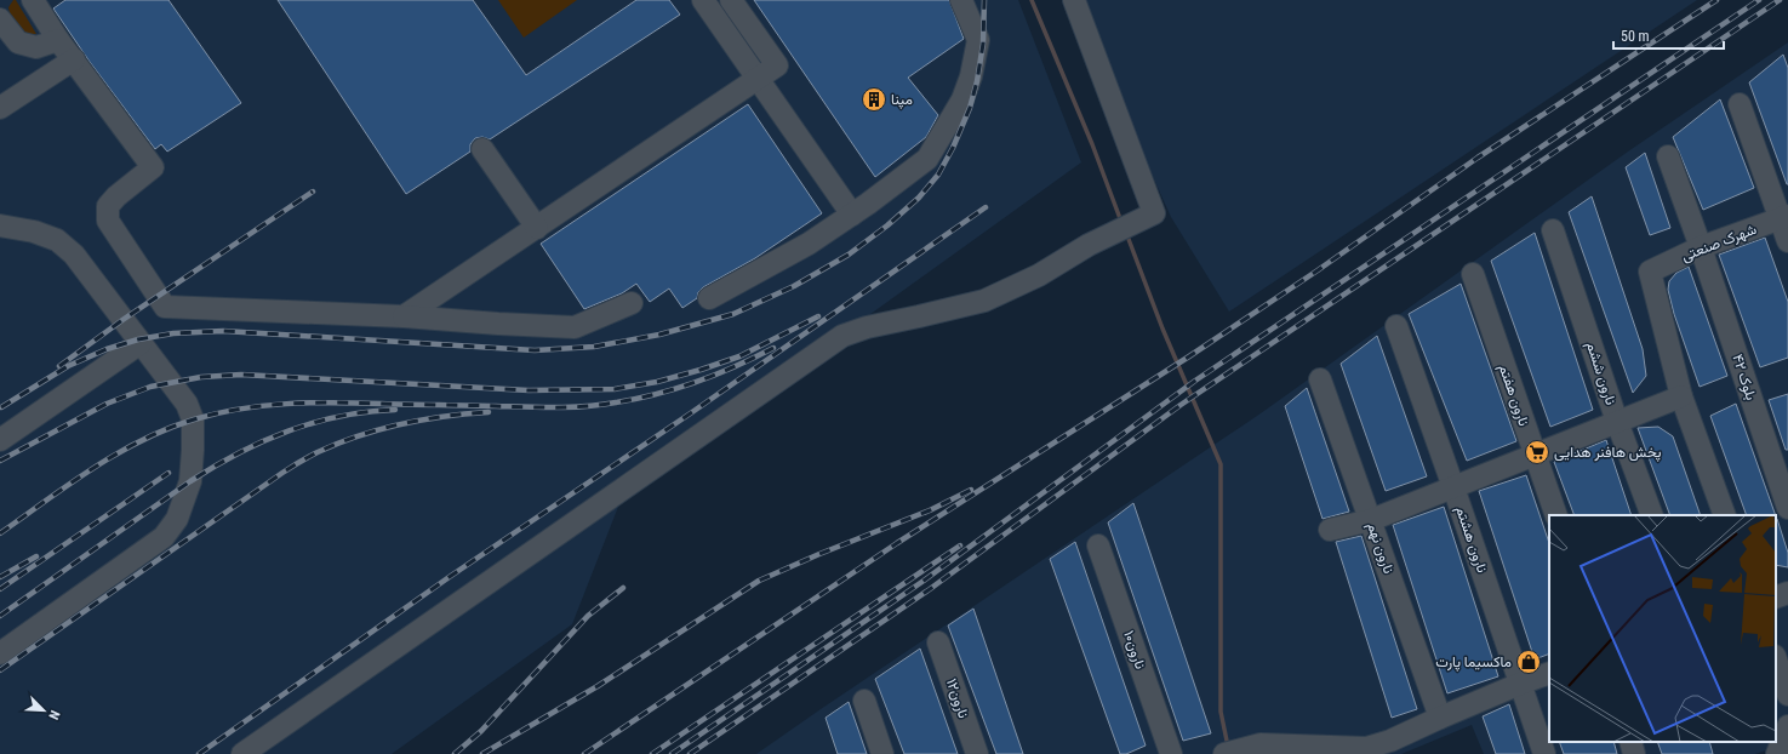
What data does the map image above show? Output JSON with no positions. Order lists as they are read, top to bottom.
{
  "streets": {
    "street": [
      "شهرک صنعتی",
      "نارون ششم",
      "بلوک ۴۲",
      "نارون هفتم",
      "نارون هشتم",
      "نارون نهم",
      "نارون۱۰",
      "نارون۱۲"
    ]
  },
  "crossings": [
    ["شهرک صنعتی", "بلوک ۴۲"]
  ],
  "places": {
    "building": ["مپنا"],
    "supermarket": ["پخش هافنر هدایی"],
    "shop": ["ماکسیما پارت"]
  },
  "scale_bar": "50 m",
  "north": "bottom right"
}
